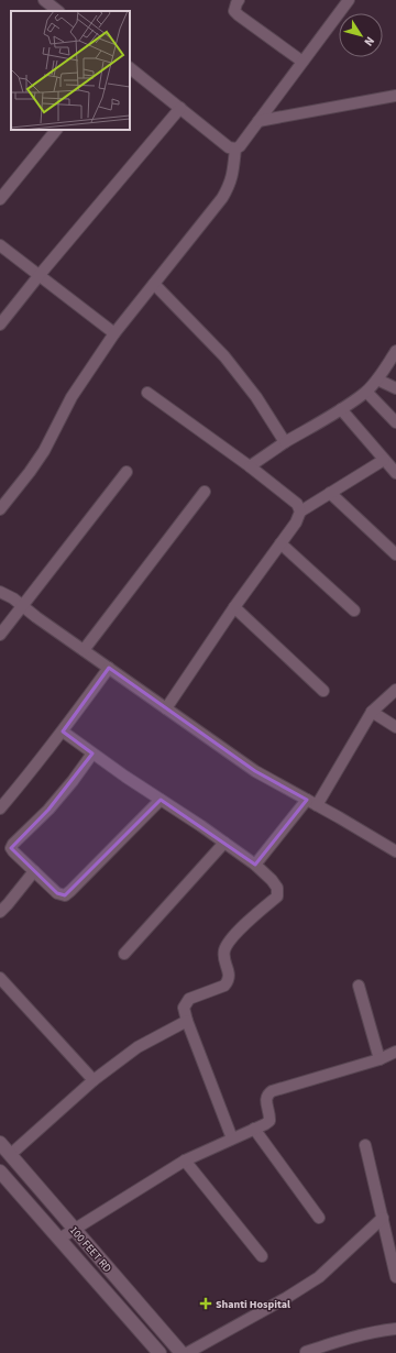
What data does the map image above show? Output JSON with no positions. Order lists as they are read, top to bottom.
{
  "streets": {
    "main road": ["100 FEET RD"]
  },
  "places": {
    "health": ["Shanti Hospital"]
  },
  "north": "bottom right"
}
